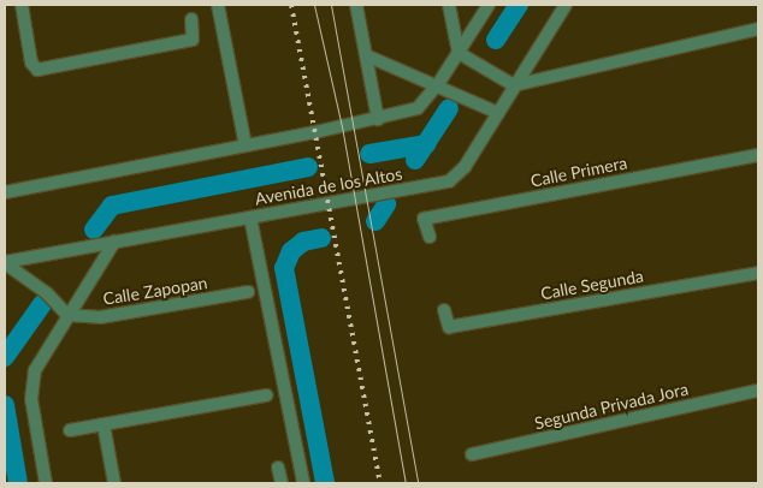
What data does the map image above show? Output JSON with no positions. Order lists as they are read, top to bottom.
{
  "streets": {
    "street": [
      "Calle Primera",
      "Avenida de los Altos",
      "Calle Segunda",
      "Calle Zapopan",
      "Segunda Privada Jora"
    ]
  }
}
